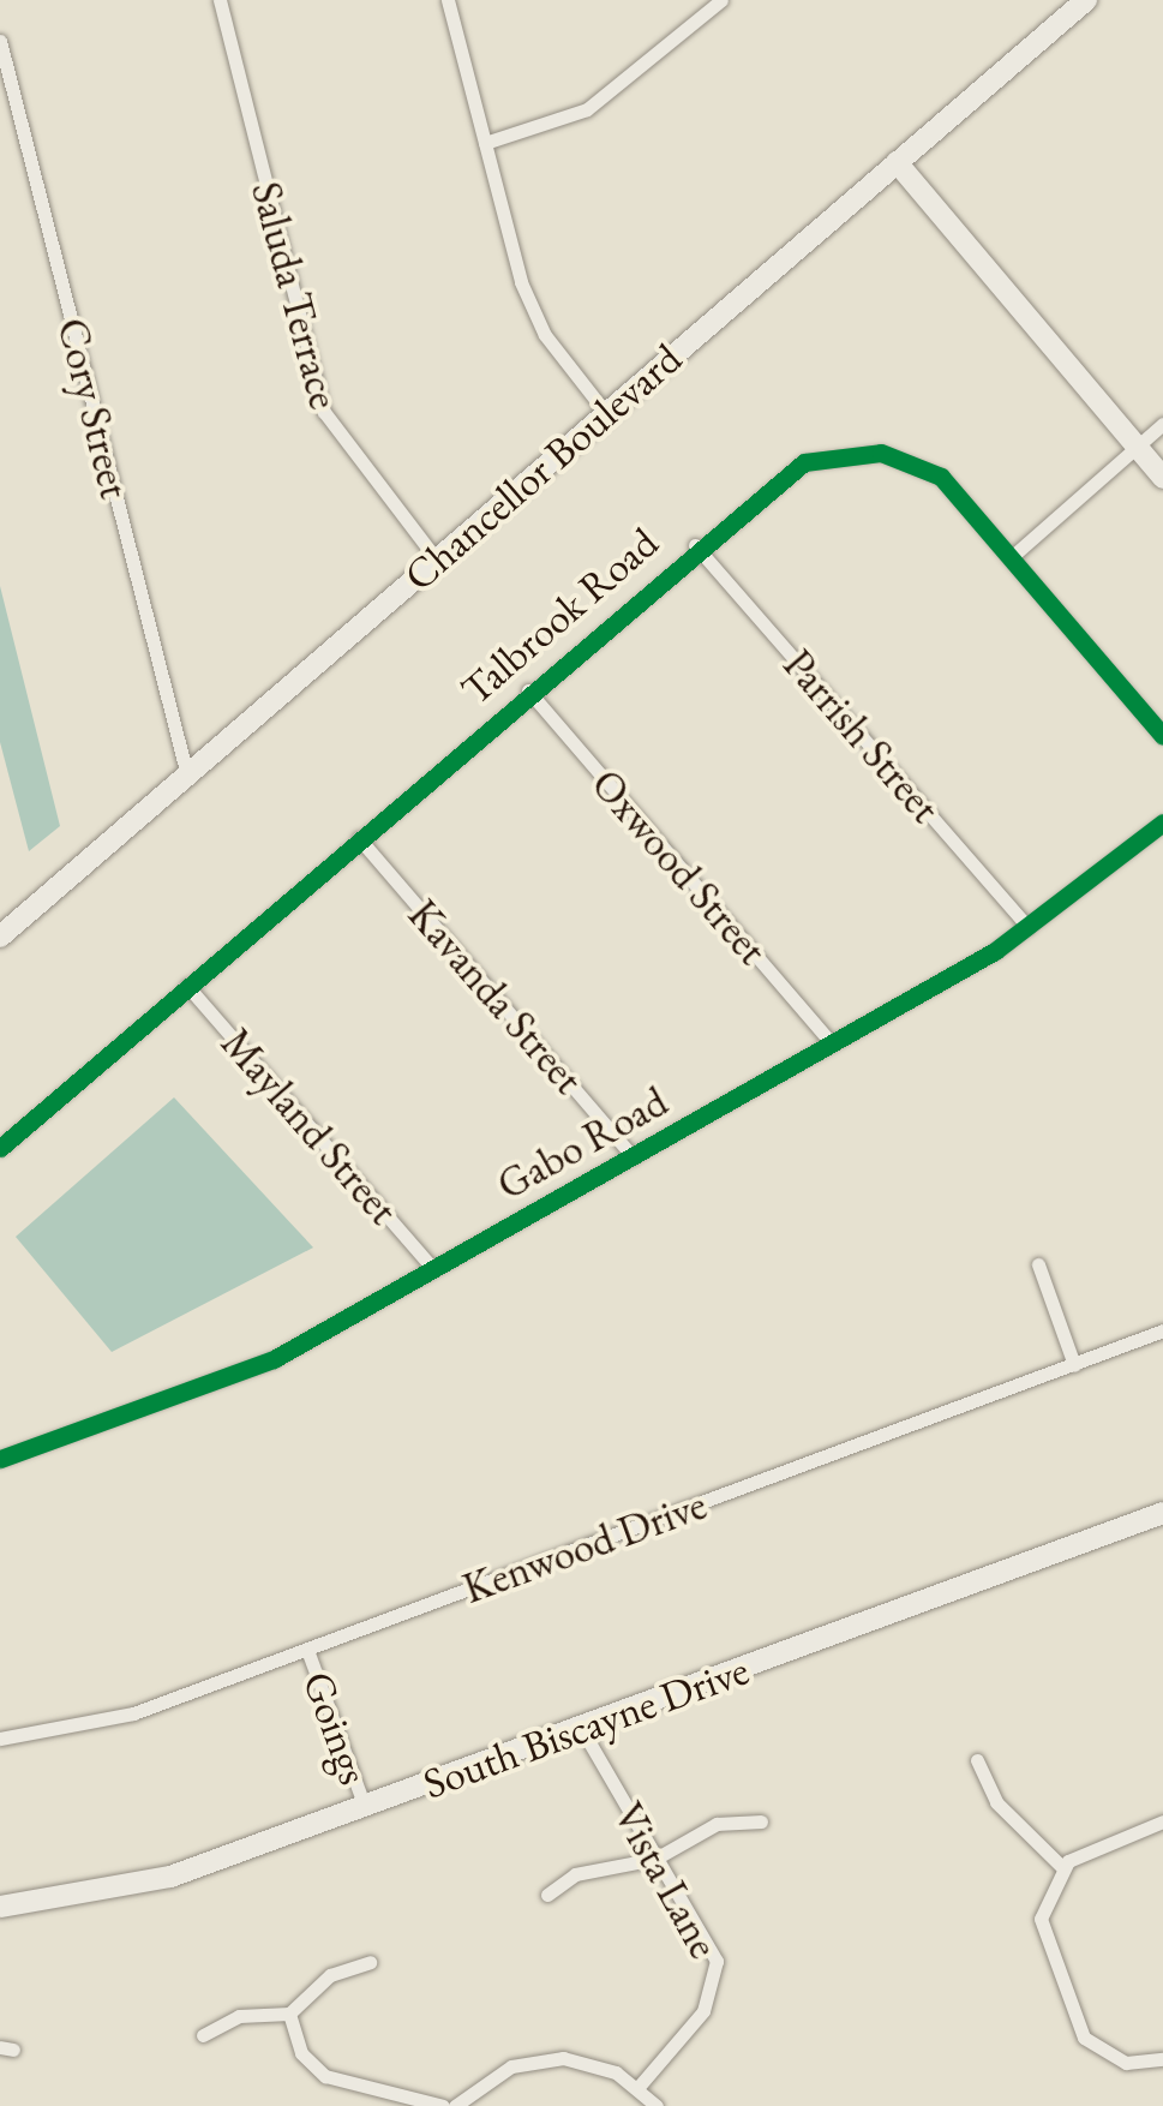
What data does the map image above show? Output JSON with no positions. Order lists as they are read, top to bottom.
{
  "streets": {
    "street": [
      "Saluda Terrace",
      "Cory Street",
      "Chancellor Boulevard",
      "Talbrook Road",
      "Parrish Street",
      "Oxwood Street",
      "Kavanda Street",
      "Mayland Street",
      "Gabo Road",
      "Kenwood Drive",
      "South Biscayne Drive",
      "Goings",
      "Vista Lane"
    ]
  },
  "crossings": [
    ["Saluda Terrace", "Chancellor Boulevard"],
    ["Cory Street", "Chancellor Boulevard"],
    ["Talbrook Road", "Parrish Street"],
    ["Talbrook Road", "Oxwood Street"],
    ["Talbrook Road", "Kavanda Street"],
    ["Talbrook Road", "Mayland Street"],
    ["Parrish Street", "Gabo Road"],
    ["Oxwood Street", "Gabo Road"],
    ["Kavanda Street", "Gabo Road"],
    ["Mayland Street", "Gabo Road"],
    ["Kenwood Drive", "Goings"],
    ["South Biscayne Drive", "Goings"],
    ["South Biscayne Drive", "Vista Lane"]
  ]
}
